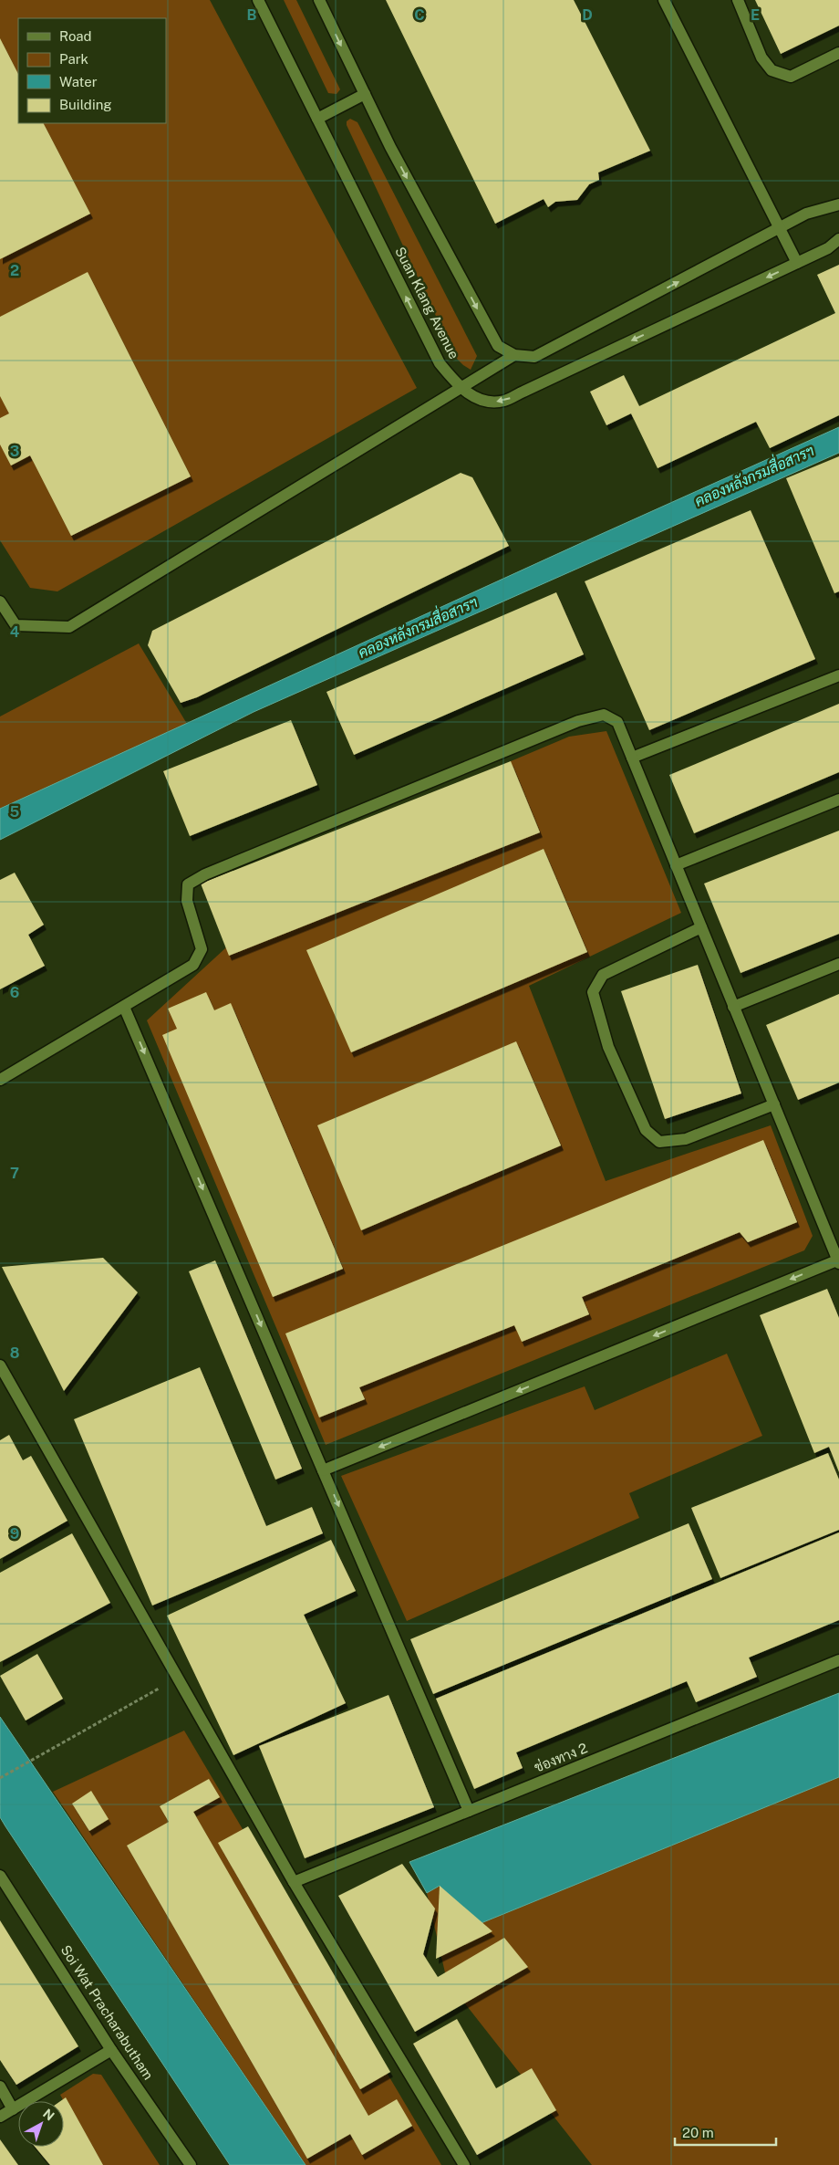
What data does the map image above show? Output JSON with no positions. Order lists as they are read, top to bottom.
{
  "streets": {
    "street": ["Suan Klang Avenue", "ช่องทาง 2", "Soi Wat Pracharabutham"]
  },
  "water": ["คลองหลังกรมสื่อสารฯ"],
  "legend": [
    "Road",
    "Park",
    "Water",
    "Building"
  ],
  "scale_bar": "20 m",
  "north": "top right",
  "grid": {
    "columns": [
      "B",
      "C",
      "D",
      "E"
    ],
    "rows": [
      "2",
      "3",
      "4",
      "5",
      "6",
      "7",
      "8",
      "9"
    ]
  }
}
